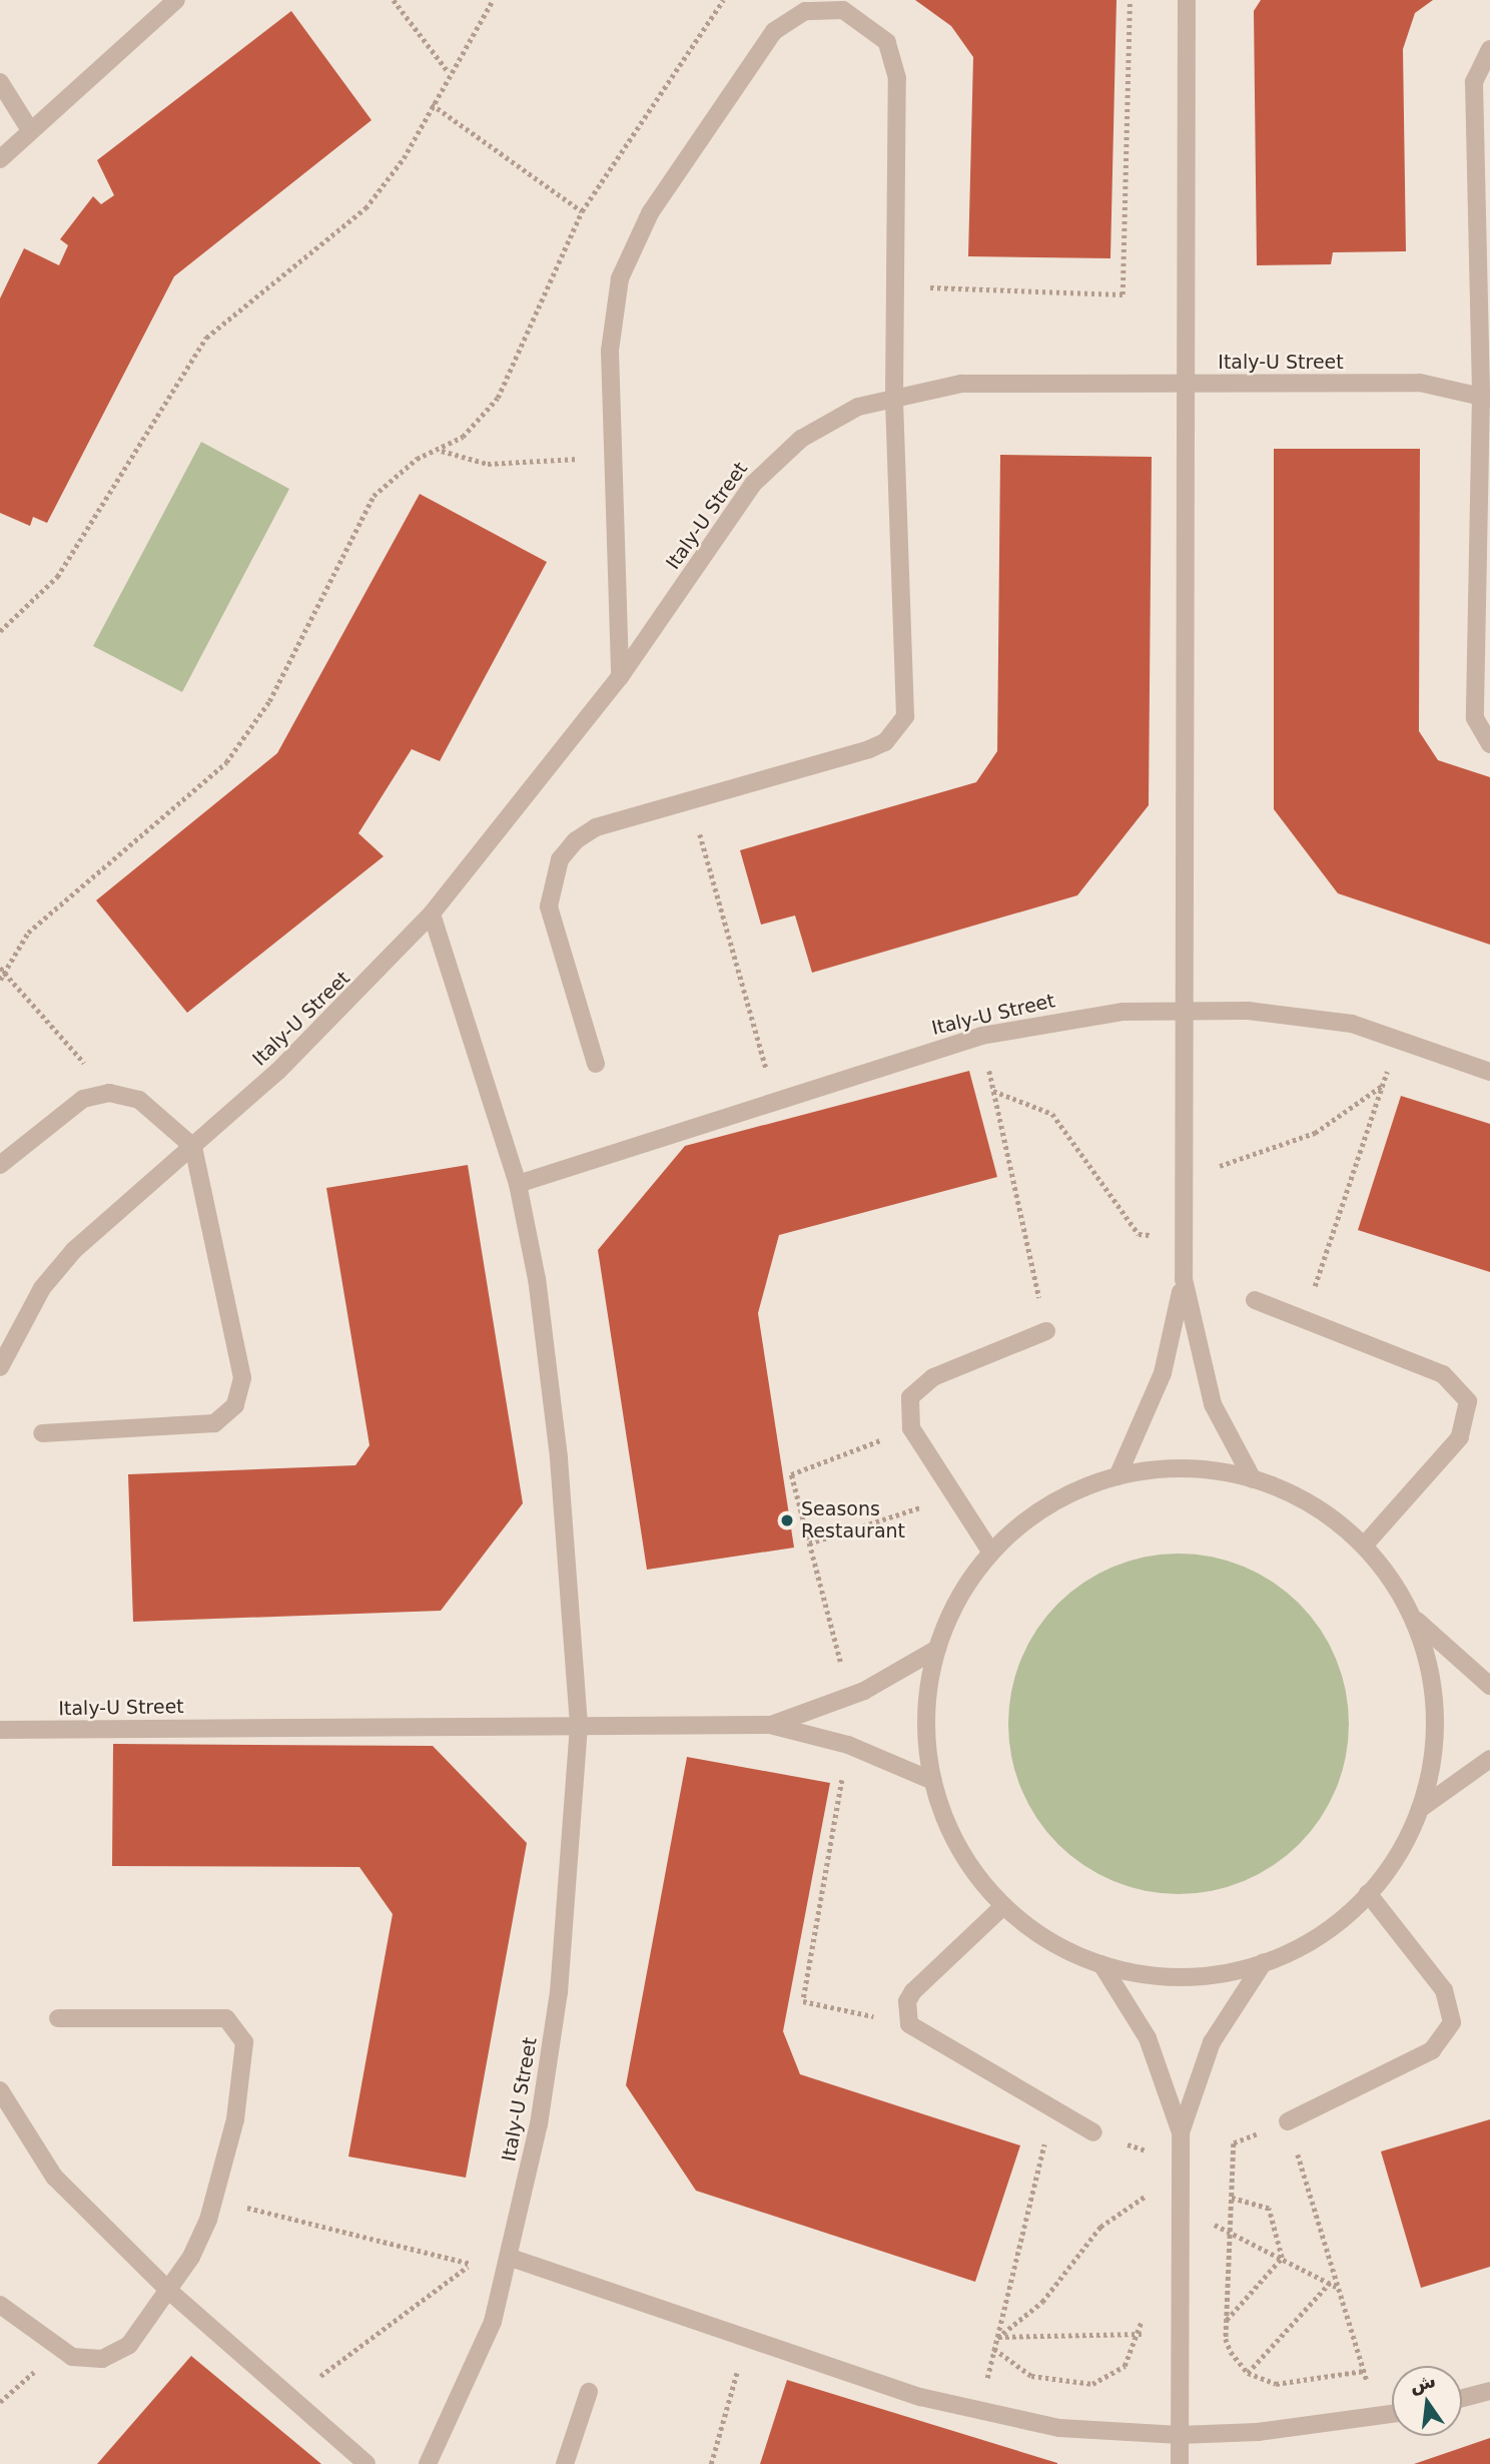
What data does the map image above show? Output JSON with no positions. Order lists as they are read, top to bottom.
{
  "streets": {
    "street": ["Italy-U Street"]
  },
  "places": ["Seasons Restaurant"],
  "north": "top"
}
